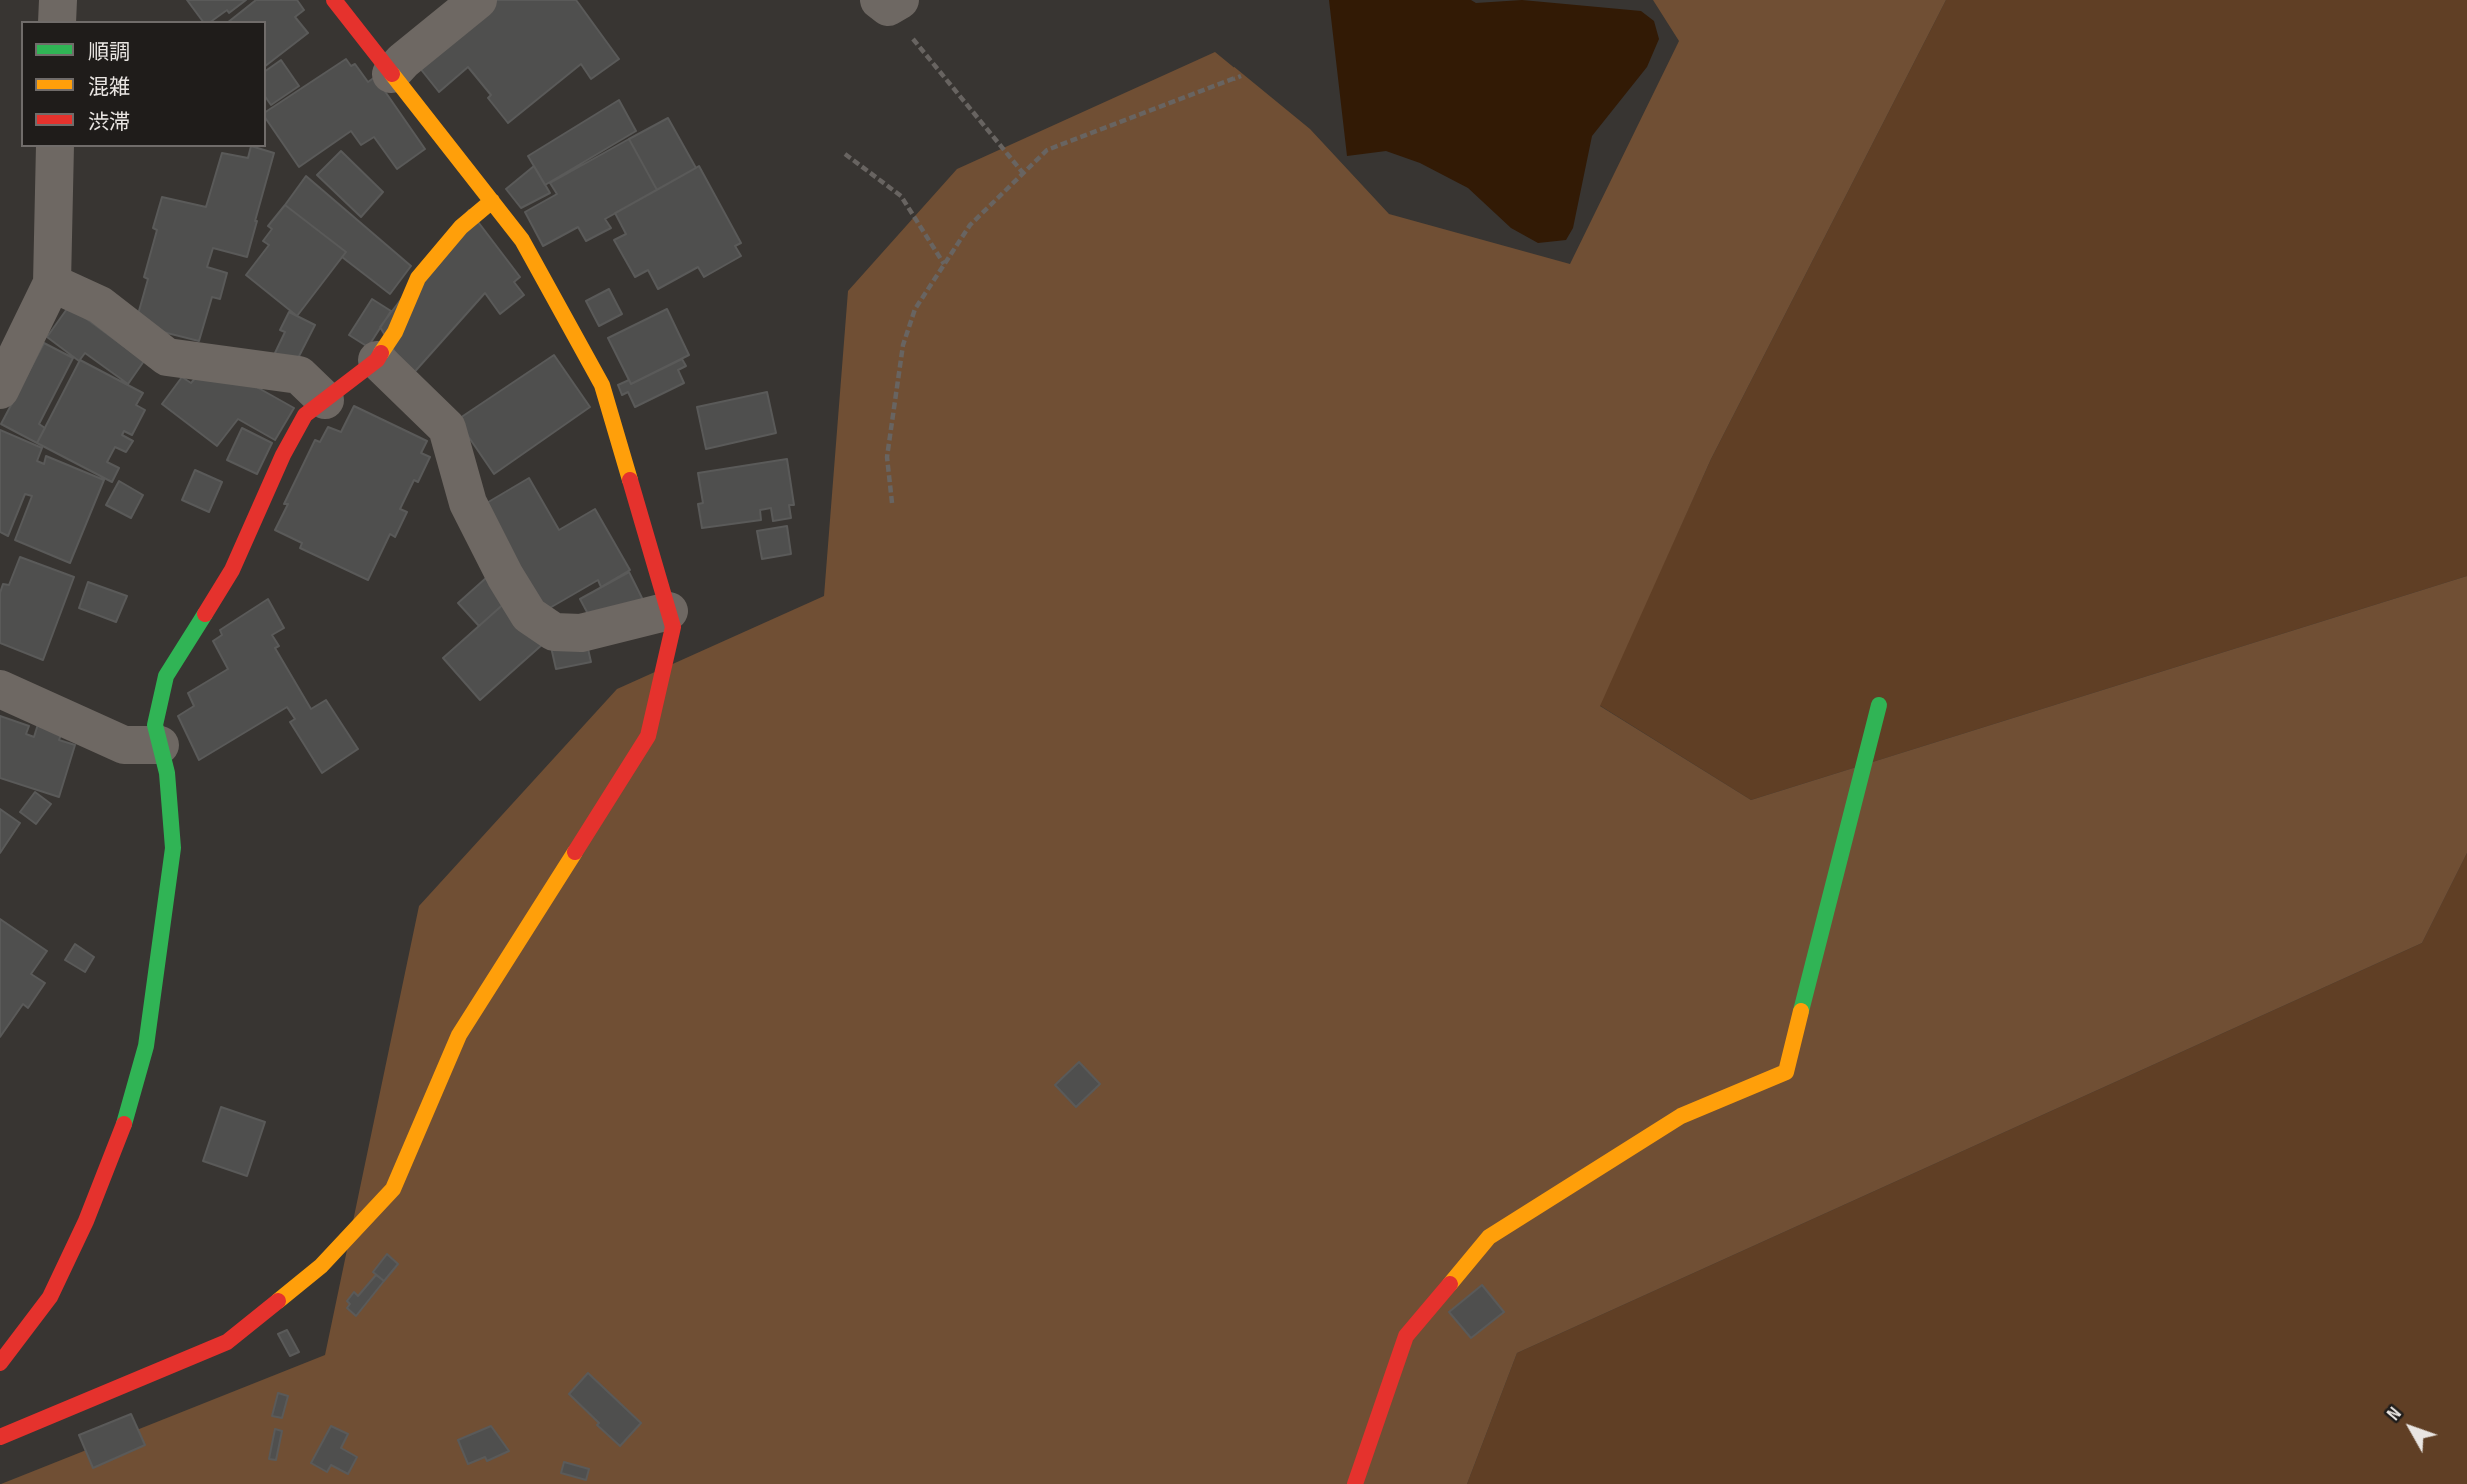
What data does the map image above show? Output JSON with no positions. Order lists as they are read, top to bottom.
{
  "legend": ["順調", "混雑", "渋滞"],
  "north": "top left"
}
